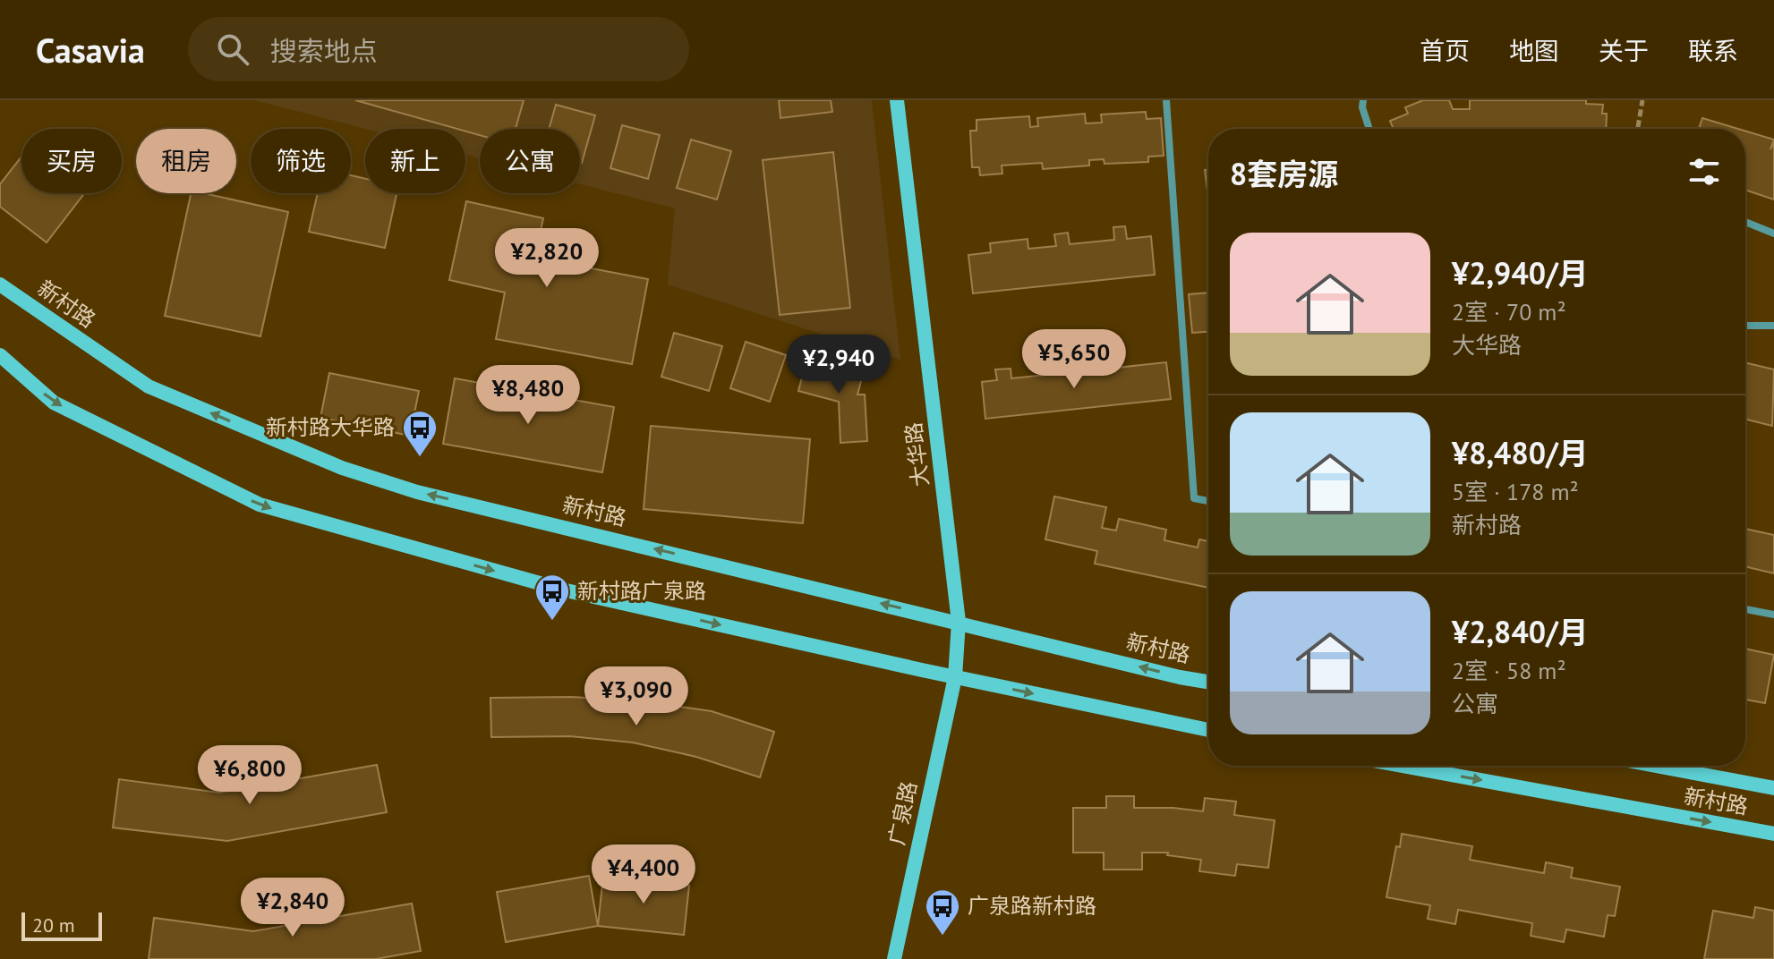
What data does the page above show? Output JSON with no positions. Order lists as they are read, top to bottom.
{
  "streets": {
    "main road": ["新村路", "大华路", "广泉路"]
  },
  "crossings": [
    ["新村路", "大华路"],
    ["大华路", "广泉路"]
  ],
  "places": {
    "bus stop": ["新村路大华路", "新村路广泉路", "广泉路新村路"]
  },
  "scale_bar": "20 m",
  "page": {
    "header": "Casavia",
    "search": "搜索地点",
    "nav": [
      "首页",
      "地图",
      "关于",
      "联系"
    ],
    "chip": [
      "买房",
      "租房",
      "筛选",
      "新上",
      "公寓"
    ],
    "heading": "8套房源",
    "list": [
      {
        "name": "¥2,940/月",
        "note": "2室 · 70 m² · 大华路"
      },
      {
        "name": "¥8,480/月",
        "note": "5室 · 178 m² · 新村路"
      },
      {
        "name": "¥2,840/月",
        "note": "2室 · 58 m² · 公寓"
      }
    ],
    "price": [
      "¥2,820",
      "¥5,650",
      "¥2,940",
      "¥8,480",
      "¥3,090",
      "¥6,800",
      "¥4,400",
      "¥2,840"
    ],
    "scale": "20 m"
  }
}
